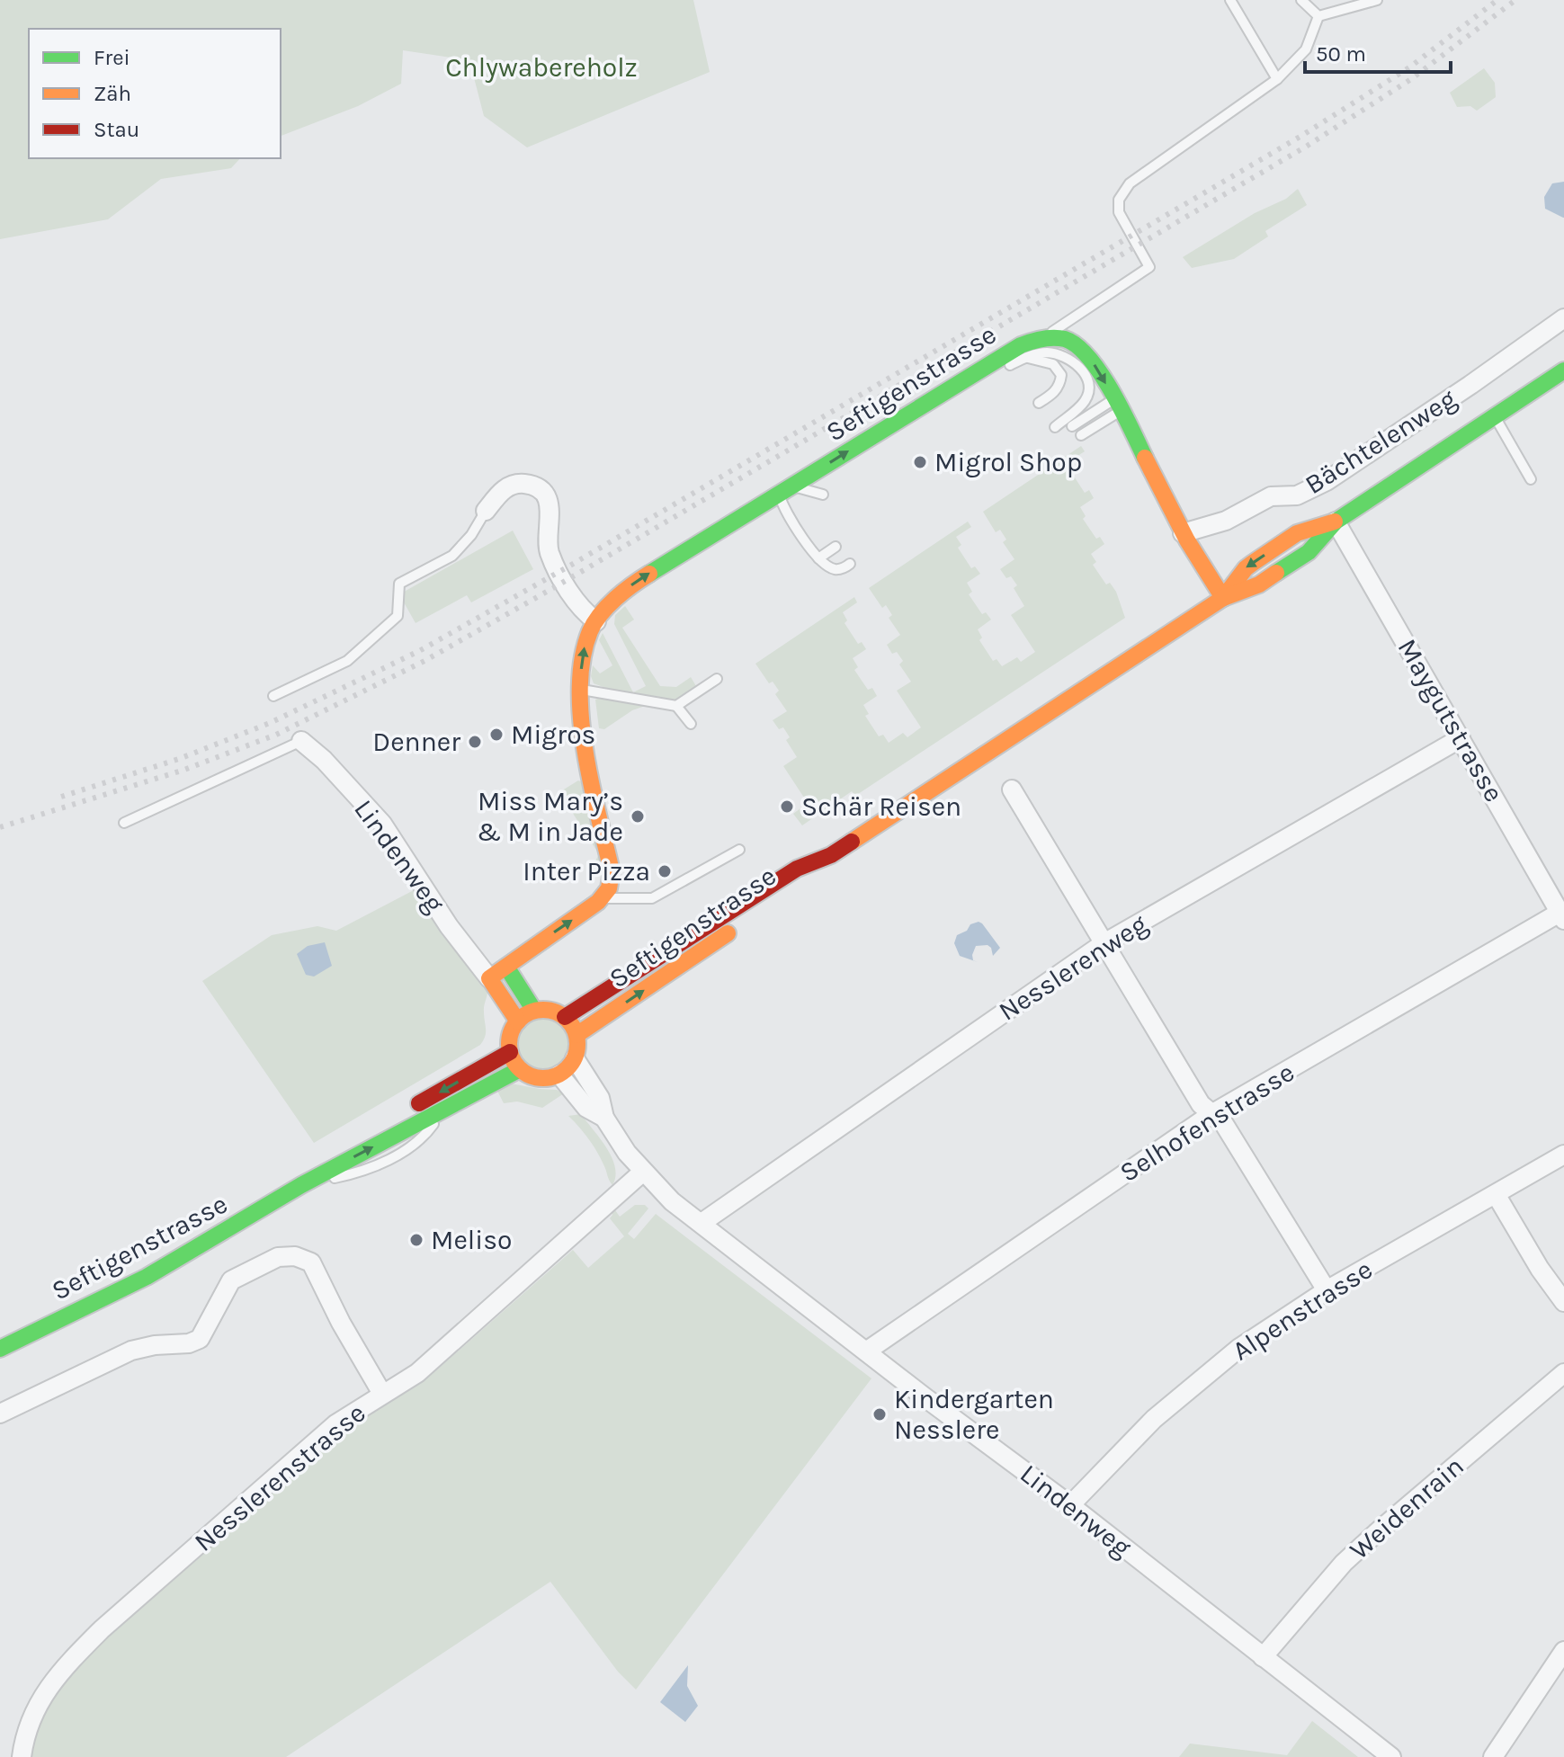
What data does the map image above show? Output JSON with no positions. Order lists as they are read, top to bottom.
{
  "streets": {
    "main road": ["Seftigenstrasse", "Lindenweg"],
    "street": [
      "Bächtelenweg",
      "Maygutstrasse",
      "Nesslerenweg",
      "Selhofenstrasse",
      "Alpenstrasse",
      "Nesslerenstrasse",
      "Weidenrain"
    ]
  },
  "crossings": [
    ["Seftigenstrasse", "Maygutstrasse"],
    ["Seftigenstrasse", "Lindenweg"],
    ["Maygutstrasse", "Nesslerenweg"],
    ["Maygutstrasse", "Selhofenstrasse"],
    ["Lindenweg", "Nesslerenweg"],
    ["Lindenweg", "Selhofenstrasse"],
    ["Lindenweg", "Alpenstrasse"],
    ["Lindenweg", "Nesslerenstrasse"],
    ["Lindenweg", "Weidenrain"]
  ],
  "parks": ["Chlywabereholz"],
  "places": [
    "Migrol Shop",
    "Migros",
    "Denner",
    "Schär Reisen",
    "Miss Mary’s & M in Jade",
    "Inter Pizza",
    "Meliso",
    "Kindergarten Nesslere"
  ],
  "legend": ["Frei", "Zäh", "Stau"],
  "scale_bar": "50 m"
}
